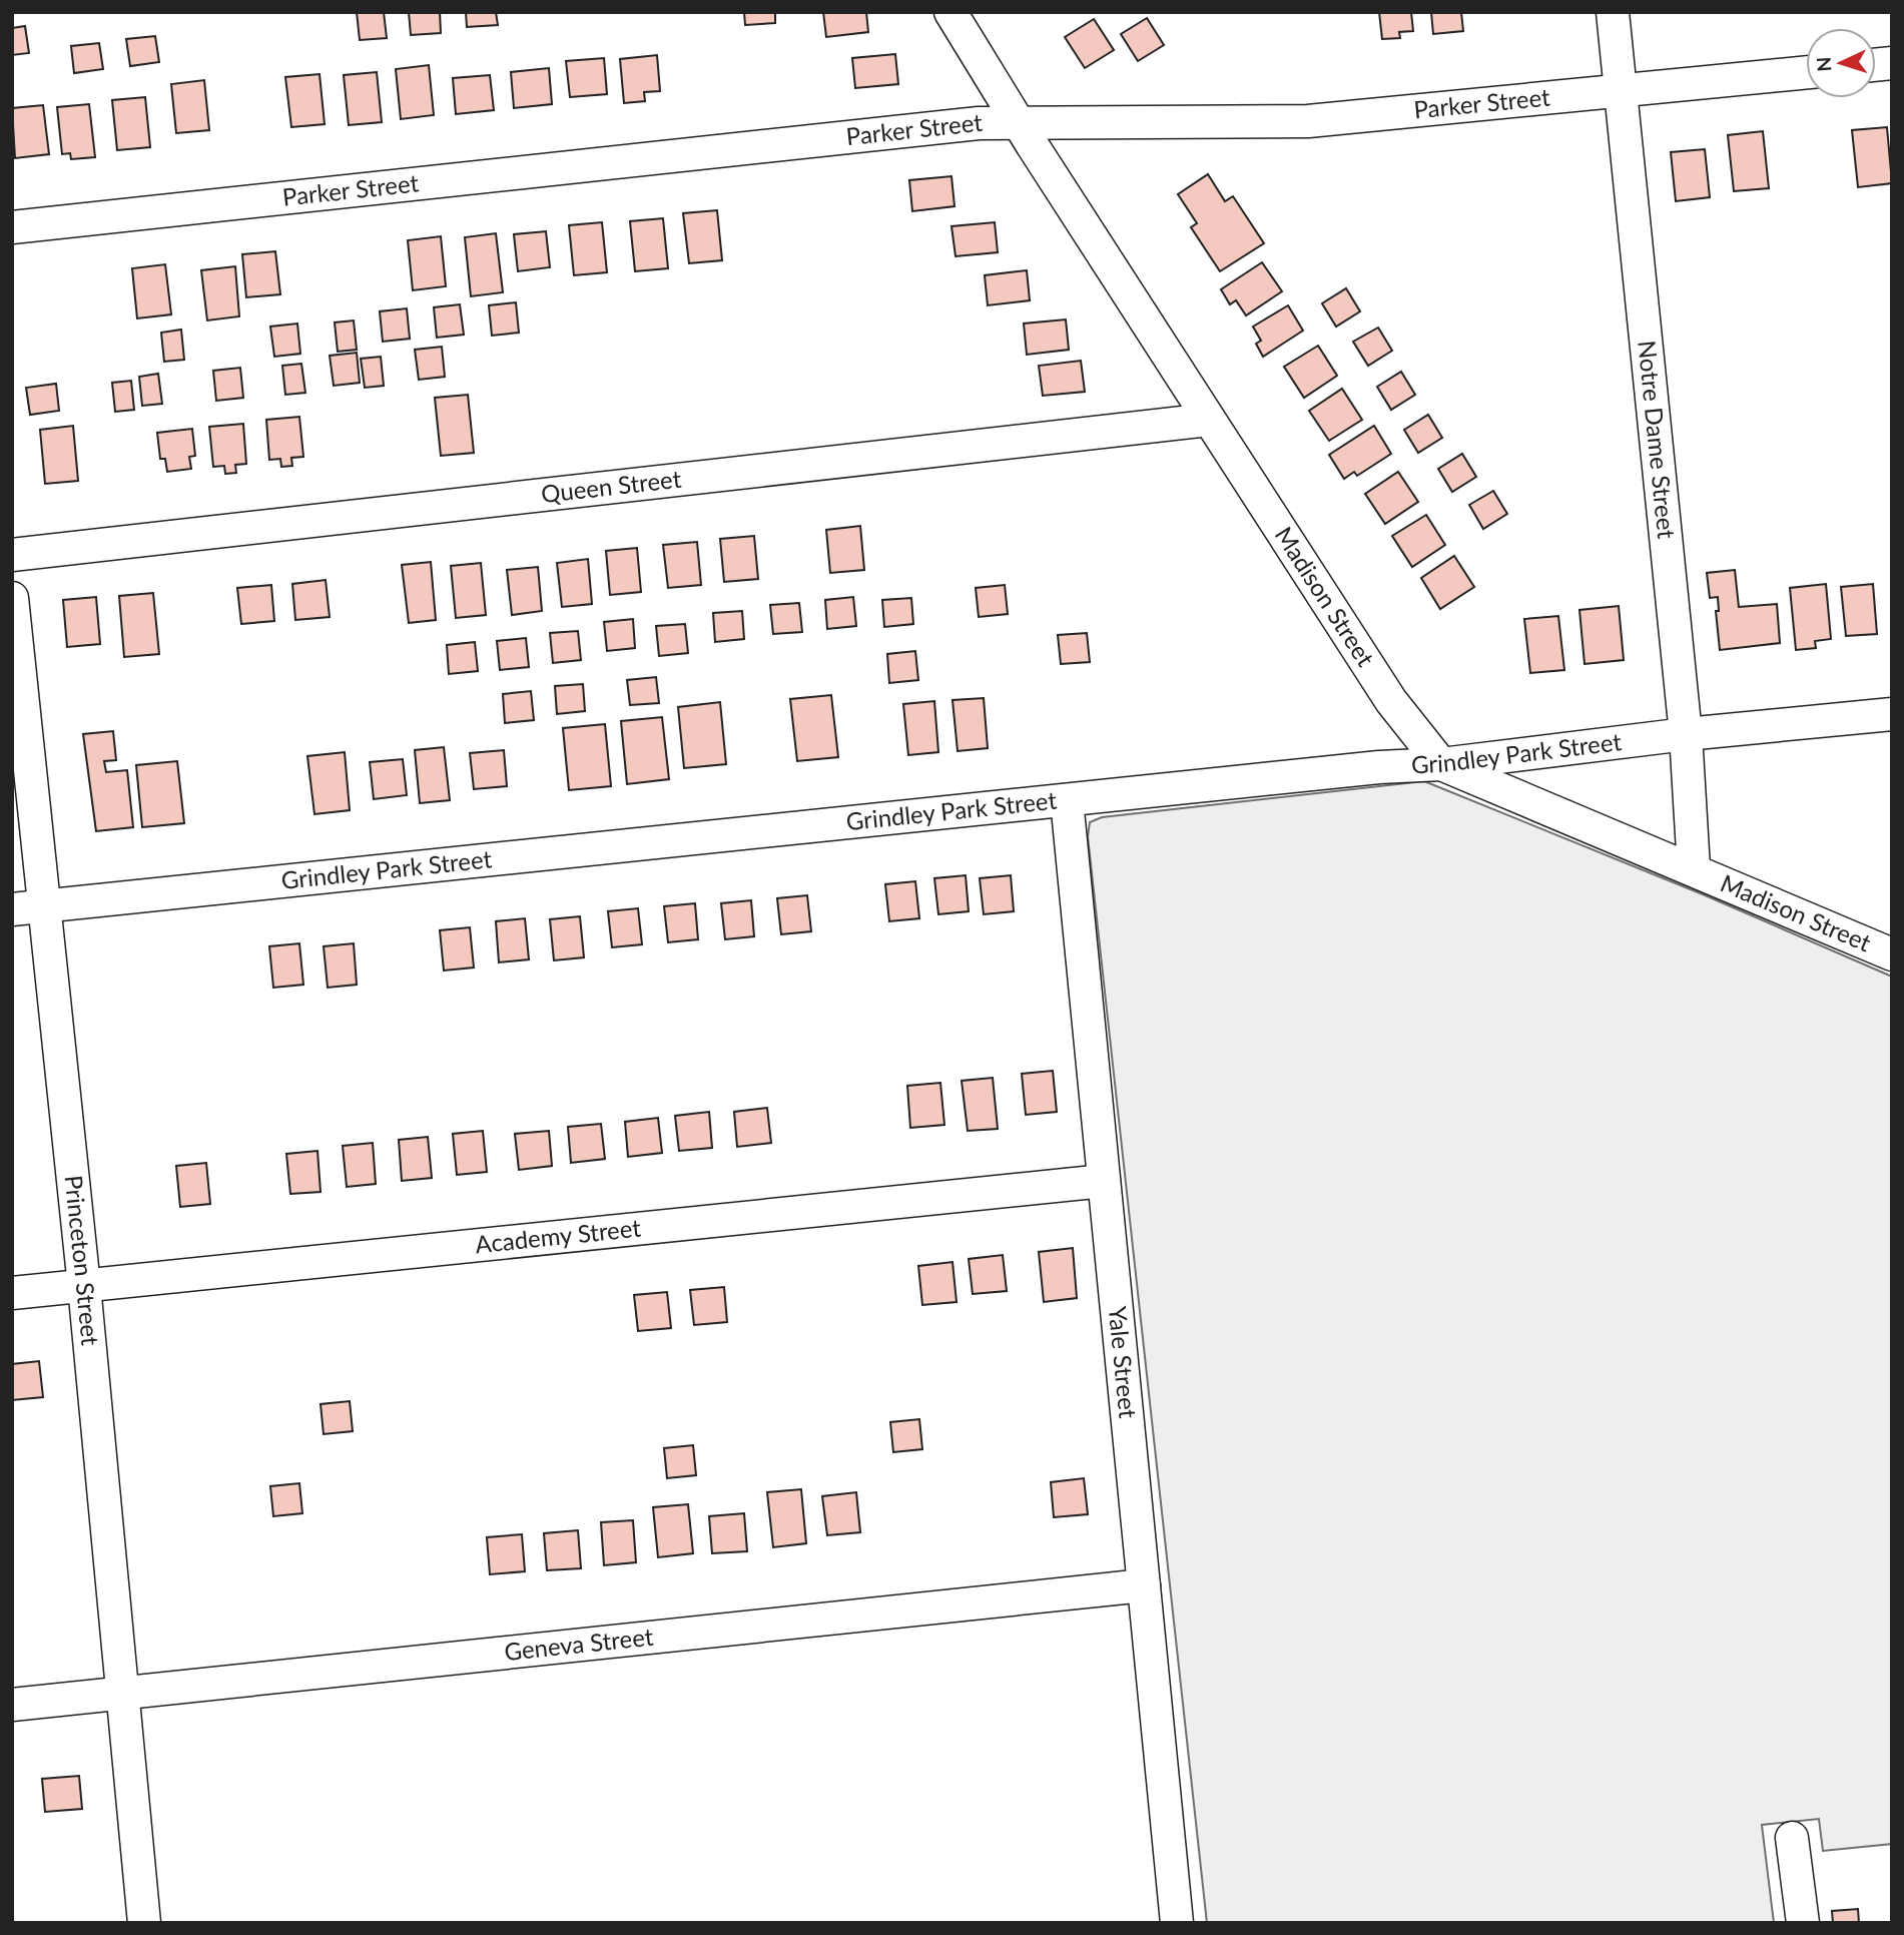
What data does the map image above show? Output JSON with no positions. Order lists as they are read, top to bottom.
{
  "streets": {
    "street": [
      "Parker Street",
      "Notre Dame Street",
      "Queen Street",
      "Madison Street",
      "Grindley Park Street",
      "Academy Street",
      "Princeton Street",
      "Yale Street",
      "Geneva Street"
    ]
  },
  "crossings": [
    ["Parker Street", "Notre Dame Street"],
    ["Parker Street", "Madison Street"],
    ["Notre Dame Street", "Madison Street"],
    ["Notre Dame Street", "Grindley Park Street"],
    ["Queen Street", "Madison Street"],
    ["Madison Street", "Grindley Park Street"],
    ["Grindley Park Street", "Princeton Street"],
    ["Grindley Park Street", "Yale Street"],
    ["Academy Street", "Princeton Street"],
    ["Academy Street", "Yale Street"],
    ["Princeton Street", "Geneva Street"],
    ["Yale Street", "Geneva Street"]
  ],
  "north": "left"
}
